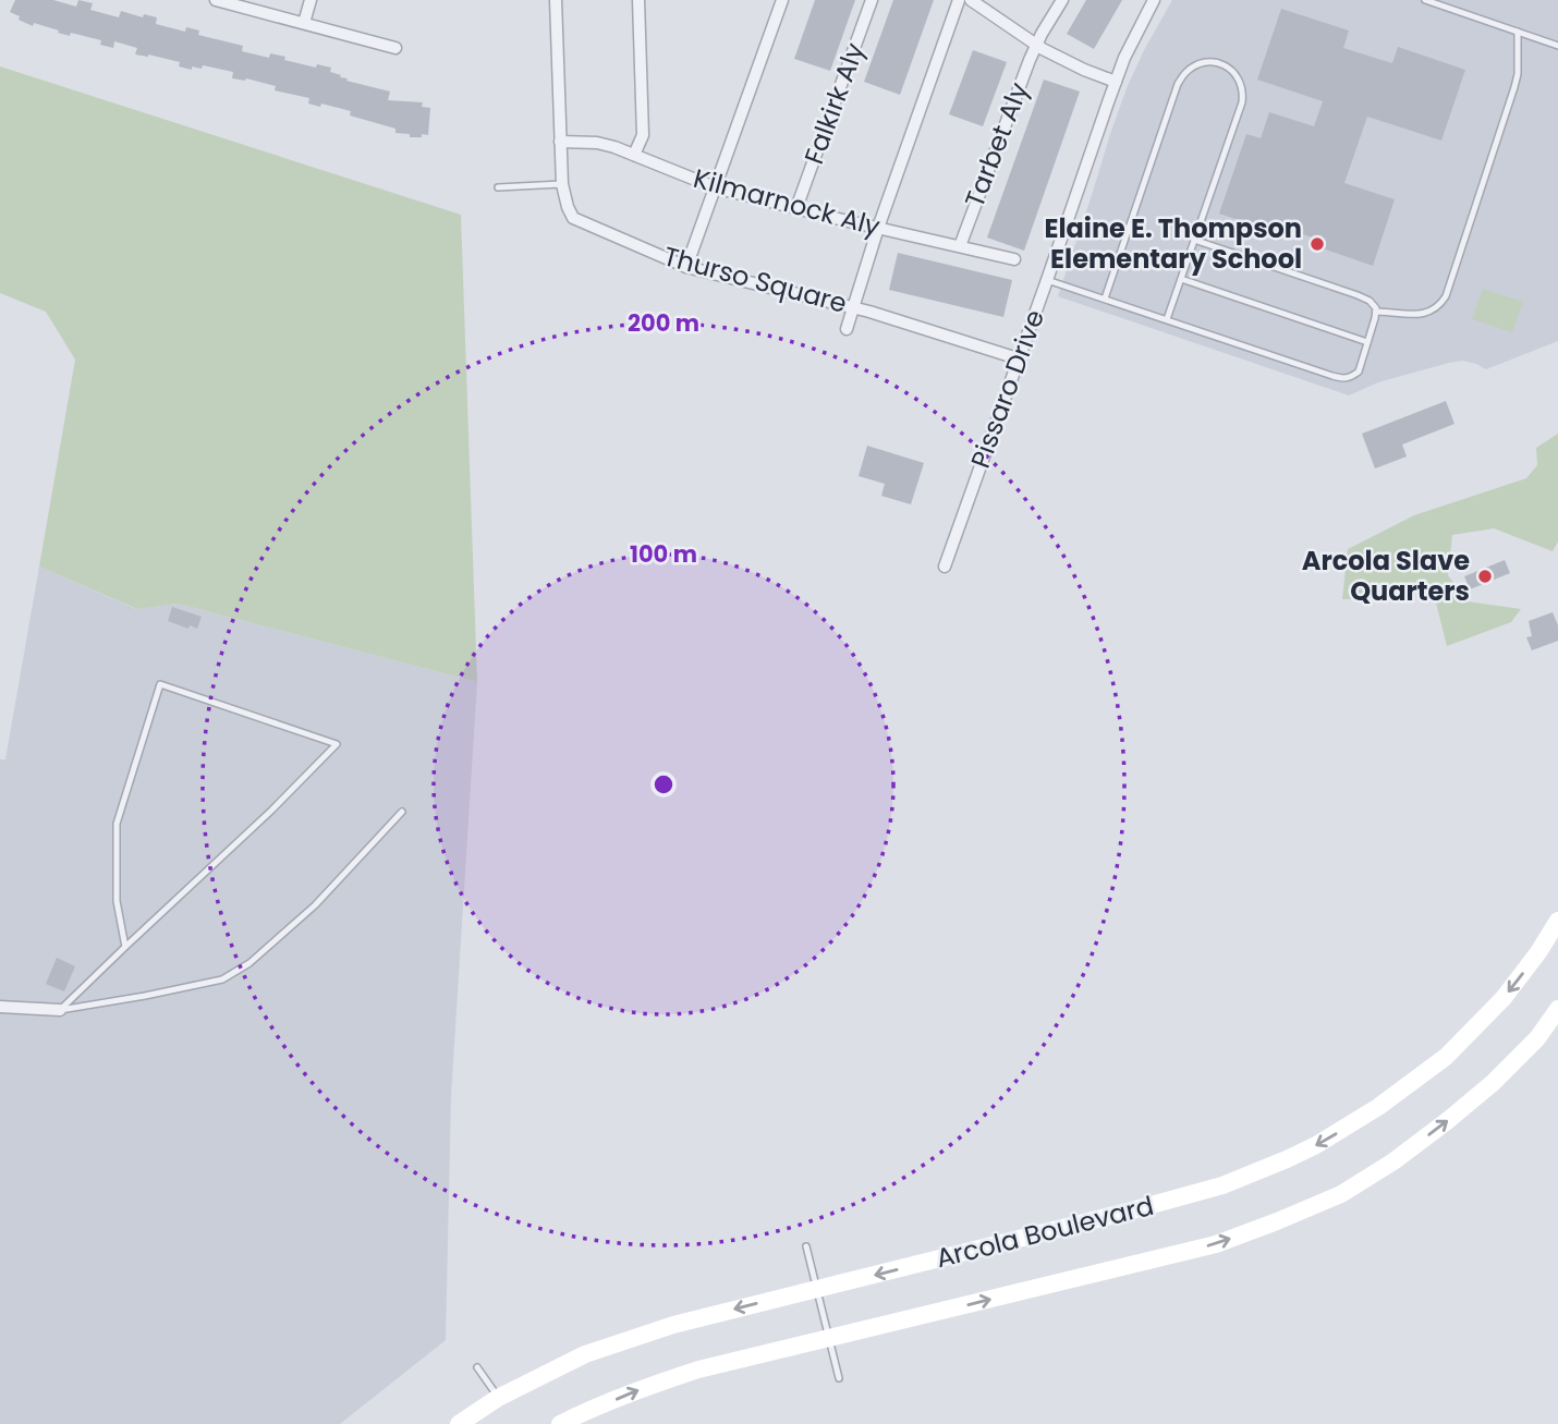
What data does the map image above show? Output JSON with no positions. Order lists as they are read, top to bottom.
{
  "streets": {
    "main road": ["Arcola Boulevard"],
    "street": [
      "Falkirk Aly",
      "Tarbet Aly",
      "Kilmarnock Aly",
      "Thurso Square",
      "Pissaro Drive"
    ]
  },
  "crossings": [
    ["Falkirk Aly", "Kilmarnock Aly"],
    ["Tarbet Aly", "Kilmarnock Aly"],
    ["Kilmarnock Aly", "Thurso Square"],
    ["Thurso Square", "Pissaro Drive"]
  ],
  "places": ["Elaine E. Thompson Elementary School", "Arcola Slave Quarters"],
  "rings": ["200 m", "100 m"]
}
